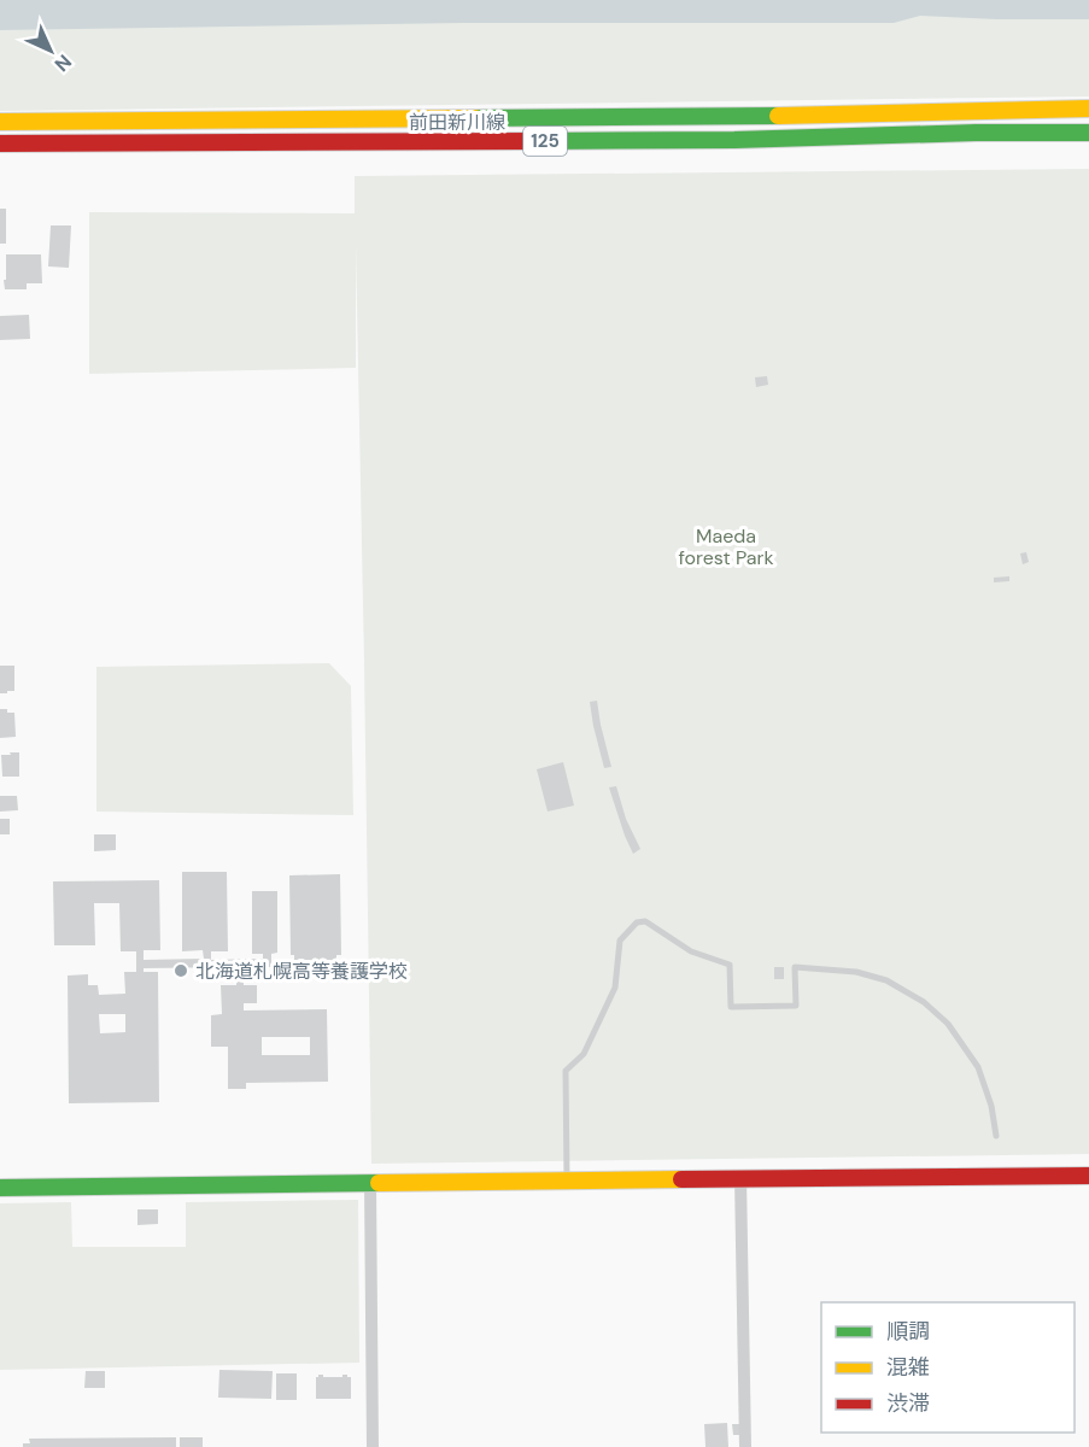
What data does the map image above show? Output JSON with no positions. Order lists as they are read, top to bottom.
{
  "streets": {
    "main road": ["前田新川線", "125"]
  },
  "parks": ["Maeda forest Park"],
  "places": ["北海道札幌高等養護学校"],
  "legend": ["順調", "混雑", "渋滞"],
  "north": "bottom right"
}
